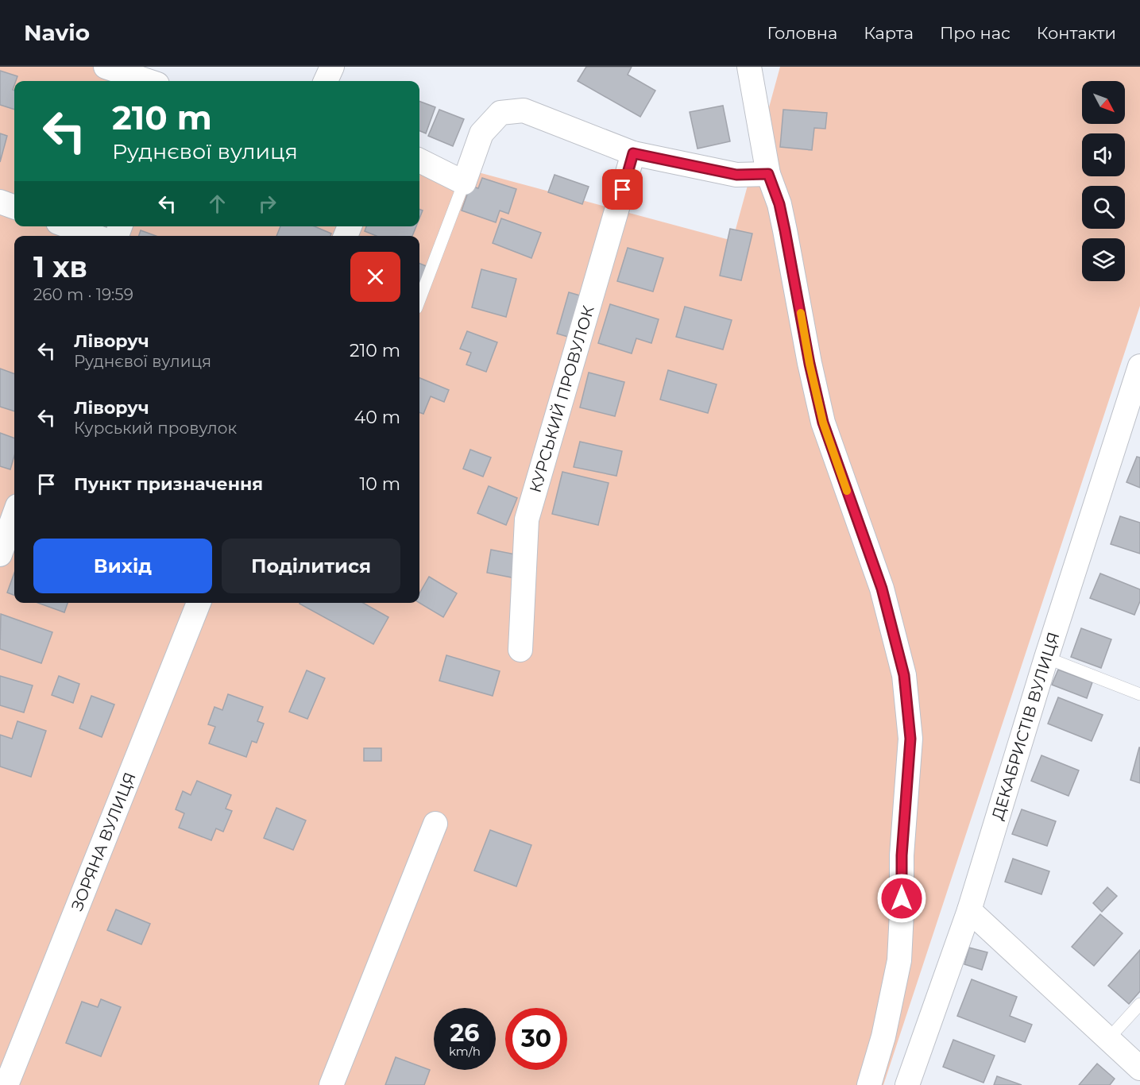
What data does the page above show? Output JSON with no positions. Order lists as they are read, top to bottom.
{
  "streets": {
    "street": ["КУРСЬКИЙ ПРОВУЛОК", "ДЕКАБРИСТІВ ВУЛИЦЯ", "ЗОРЯНА ВУЛИЦЯ"]
  },
  "north": "bottom right",
  "page": {
    "header": "Navio",
    "nav": [
      "Головна",
      "Карта",
      "Про нас",
      "Контакти"
    ],
    "turn": ["210 m", "Руднєвої вулиця"],
    "heading": ["1 хв", "260 m · 19:59"],
    "list": [
      {
        "name": "Ліворуч",
        "note": "Руднєвої вулиця",
        "value": "210 m"
      },
      {
        "name": "Ліворуч",
        "note": "Курський провулок",
        "value": "40 m"
      },
      {
        "name": "Пункт призначення",
        "value": "10 m"
      }
    ],
    "buttons": ["Вихід", "Поділитися"],
    "speed": "26 km/h",
    "limit": "30"
  }
}
